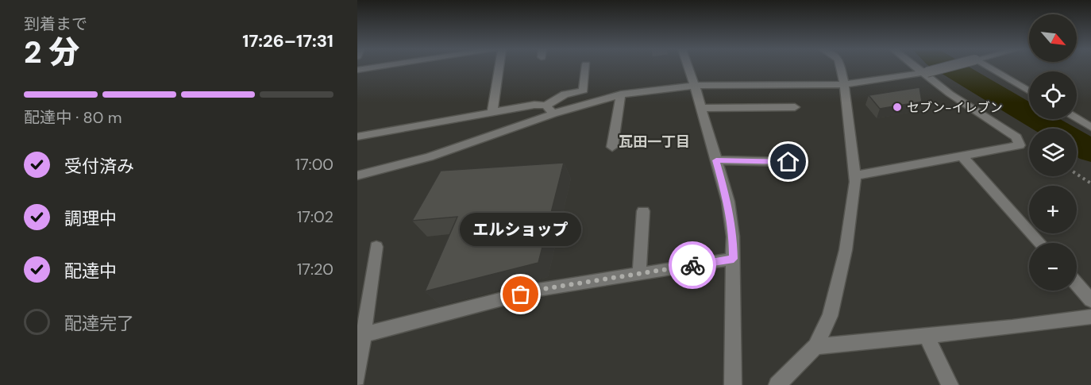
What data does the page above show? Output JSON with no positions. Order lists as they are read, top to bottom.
{
  "districts": ["瓦田一丁目"],
  "places": ["セブン-イレブン", "エルショップ"],
  "north": "bottom right",
  "page": {
    "heading": ["2 分", "到着まで", "17:26–17:31"],
    "map_buttons": ["+", "−"],
    "bar": "配達中 · 80 m",
    "list": [
      ["受付済み", "17:00"],
      ["調理中", "17:02"],
      ["配達中", "17:20"],
      "配達完了"
    ],
    "bubble": "エルショップ"
  }
}
